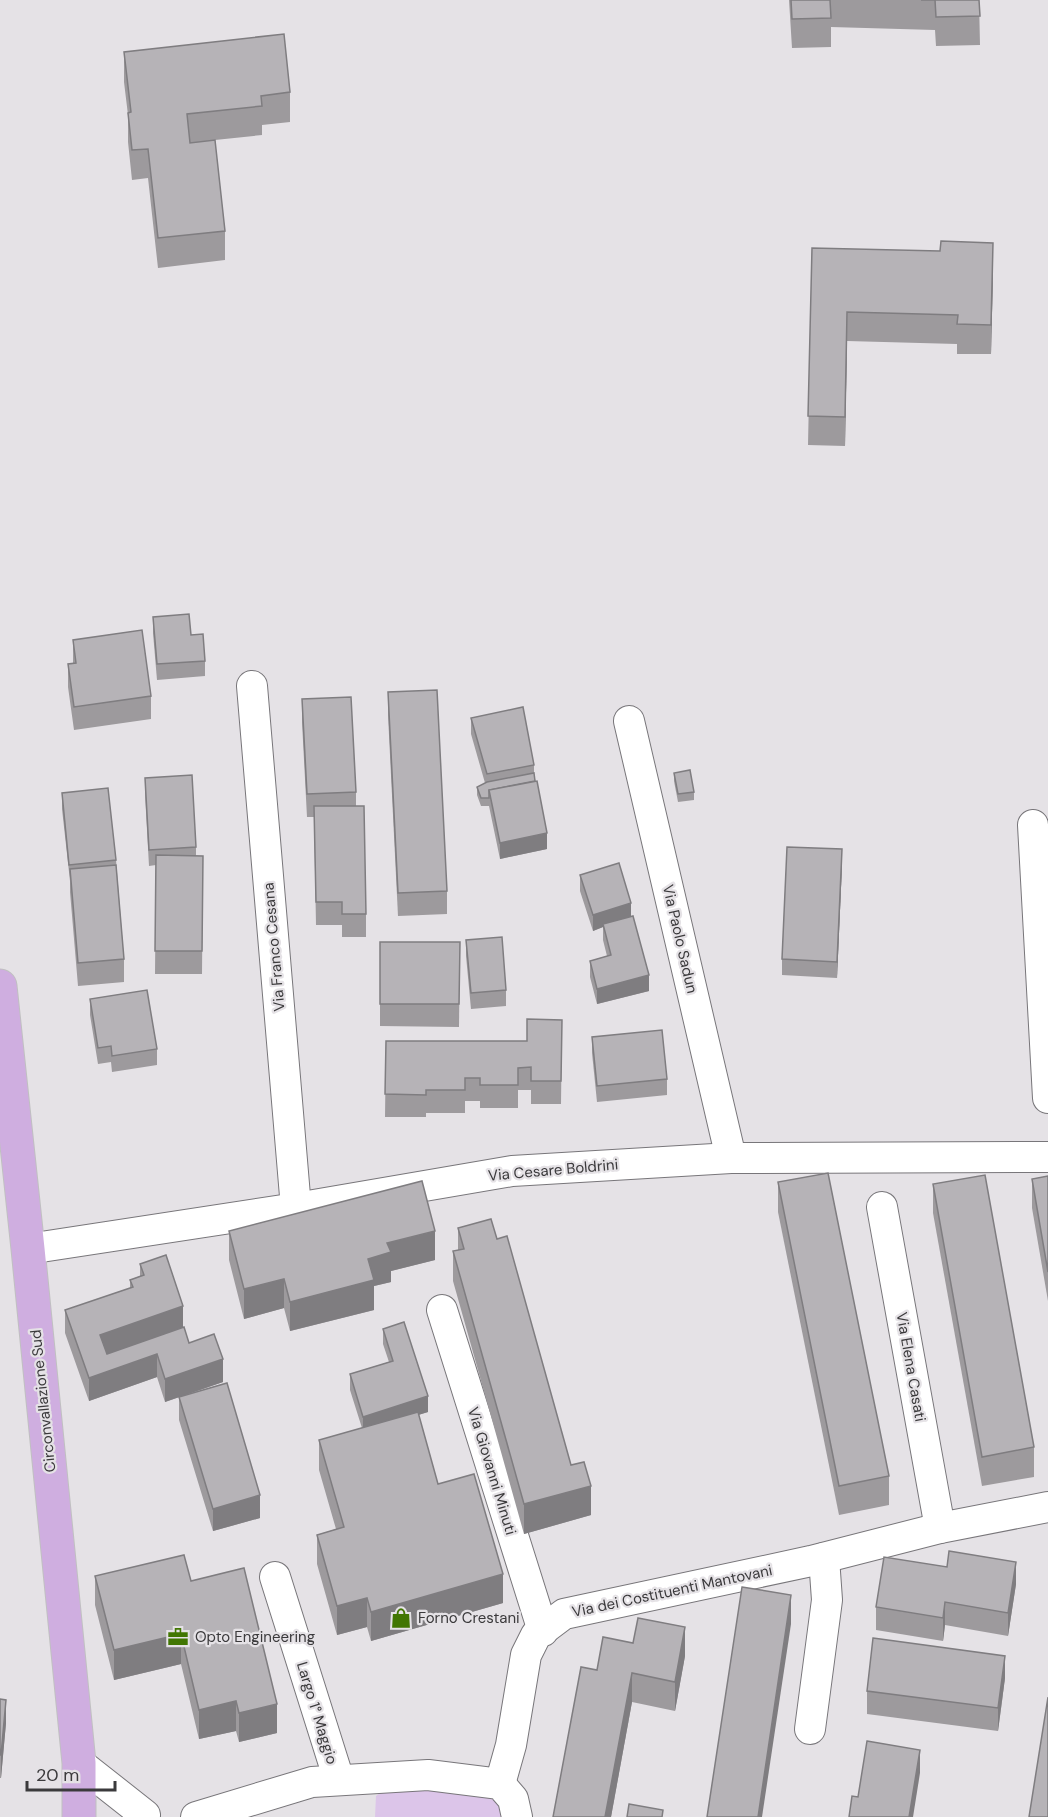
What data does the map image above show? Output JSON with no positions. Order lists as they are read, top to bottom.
{
  "streets": {
    "main road": ["Circonvallazione Sud"],
    "street": [
      "Via Paolo Sadun",
      "Via Franco Cesana",
      "Via Cesare Boldrini",
      "Via Elena Casati",
      "Via Giovanni Minuti",
      "Via dei Costituenti Mantovani",
      "Largo 1° Maggio"
    ]
  },
  "crossings": [
    ["Via Paolo Sadun", "Via Cesare Boldrini"],
    ["Via Franco Cesana", "Via Cesare Boldrini"],
    ["Via Cesare Boldrini", "Circonvallazione Sud"],
    ["Via Elena Casati", "Via dei Costituenti Mantovani"],
    ["Via Giovanni Minuti", "Via dei Costituenti Mantovani"],
    ["Via dei Costituenti Mantovani", "Largo 1° Maggio"]
  ],
  "places": {
    "shop": ["Forno Crestani"],
    "office": ["Opto Engineering"]
  },
  "scale_bar": "20 m"
}
